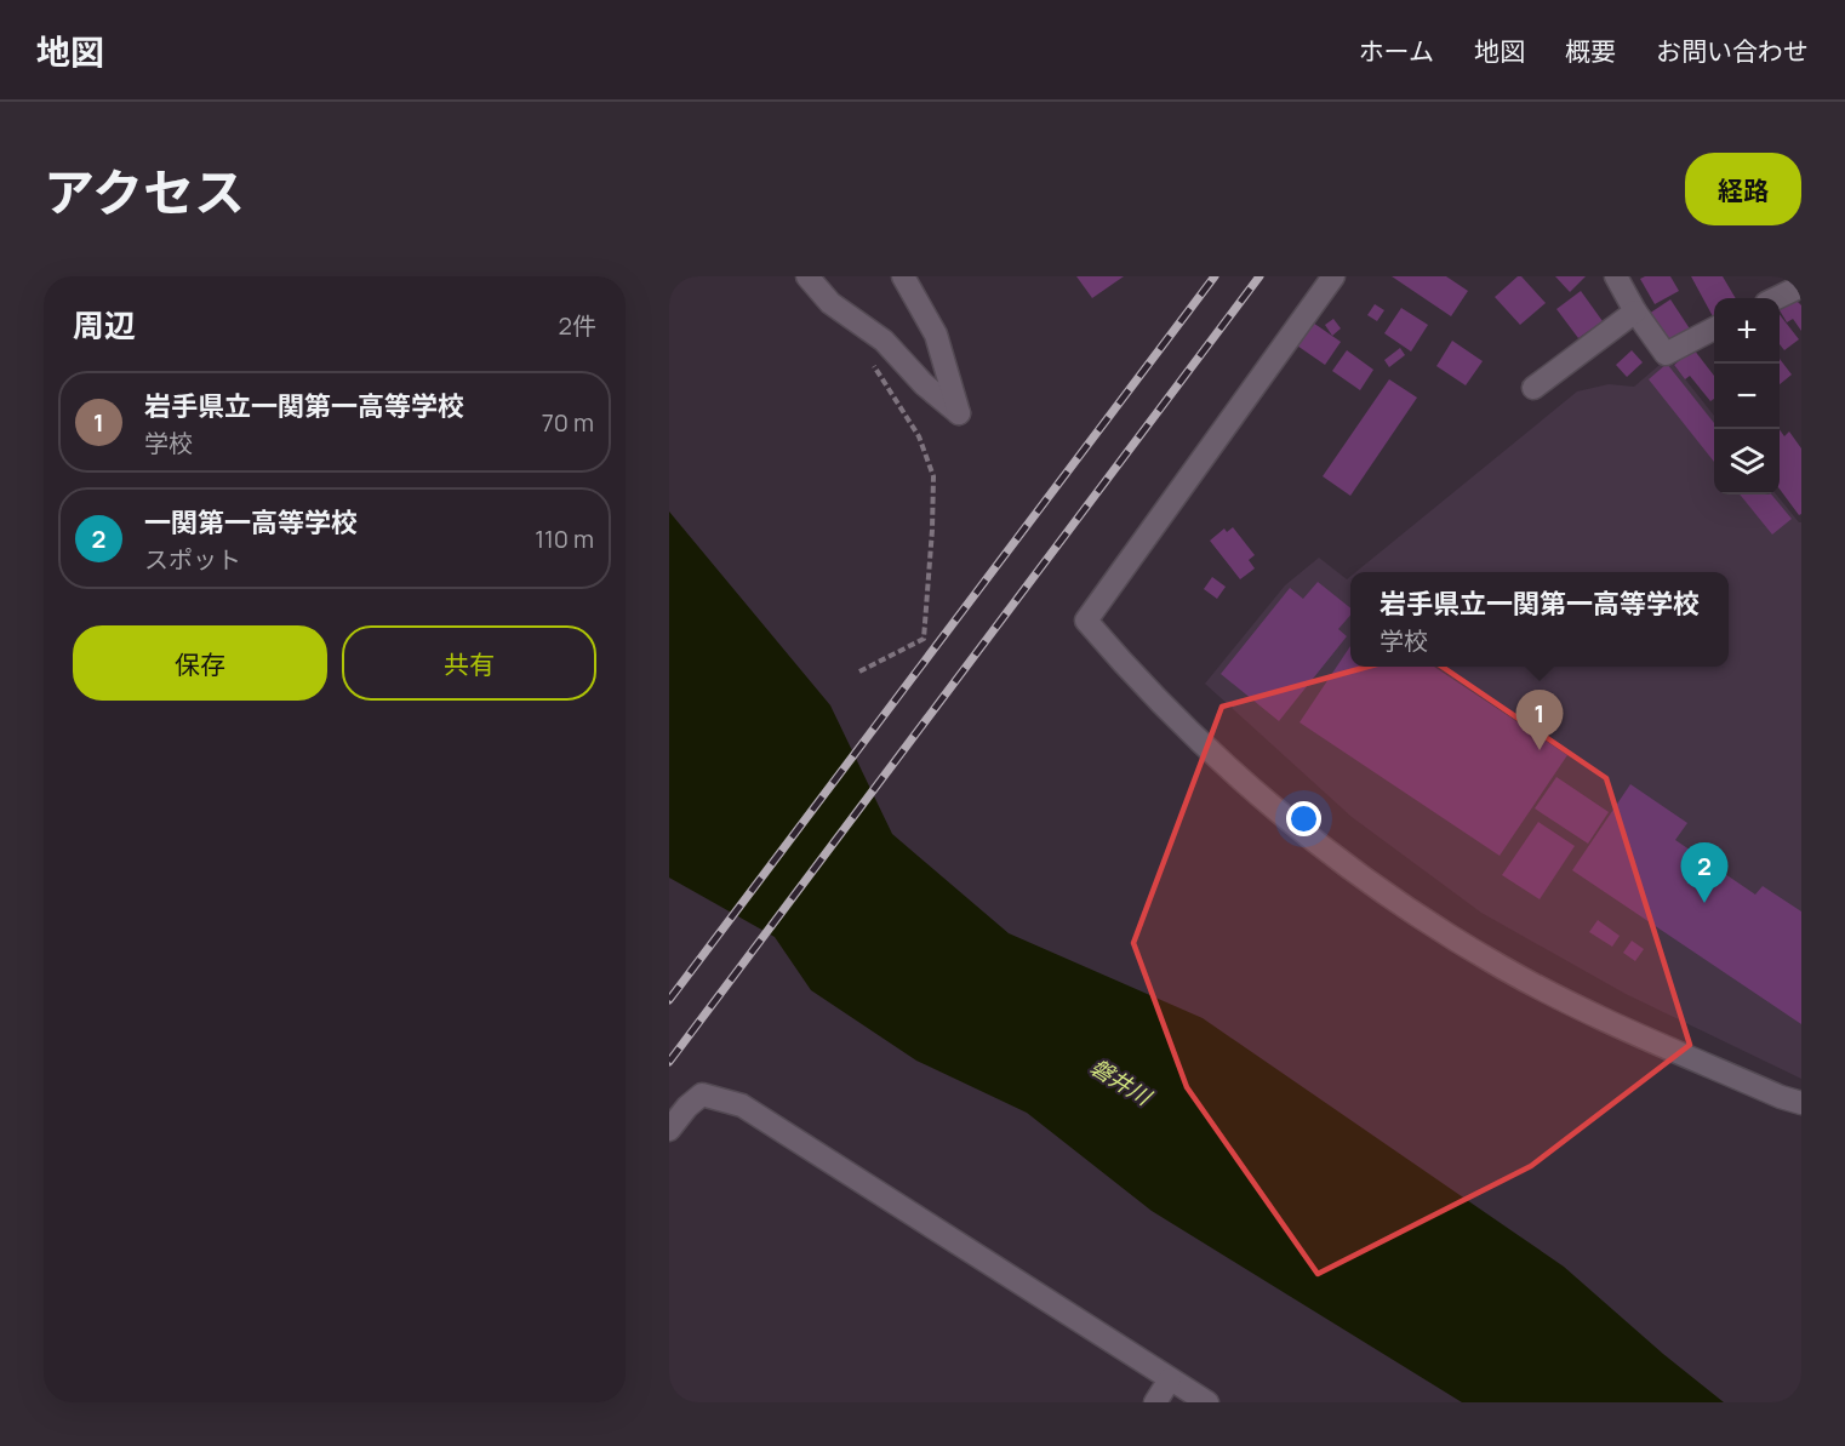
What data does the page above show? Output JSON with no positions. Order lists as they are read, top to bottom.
{
  "water": ["磐井川"],
  "page": {
    "header": "地図",
    "nav": [
      "ホーム",
      "地図",
      "概要",
      "お問い合わせ"
    ],
    "title": "アクセス",
    "buttons": [
      "経路",
      ["保存", "共有"]
    ],
    "heading": ["周辺", "2件"],
    "map_buttons": ["+", "−"],
    "list": [
      {
        "mark": "1",
        "name": "岩手県立一関第一高等学校",
        "note": "学校",
        "value": "70 m"
      },
      {
        "mark": "2",
        "name": "一関第一高等学校",
        "note": "スポット",
        "value": "110 m"
      }
    ],
    "popup": ["岩手県立一関第一高等学校", "学校"],
    "pins": ["1", "2"]
  }
}
